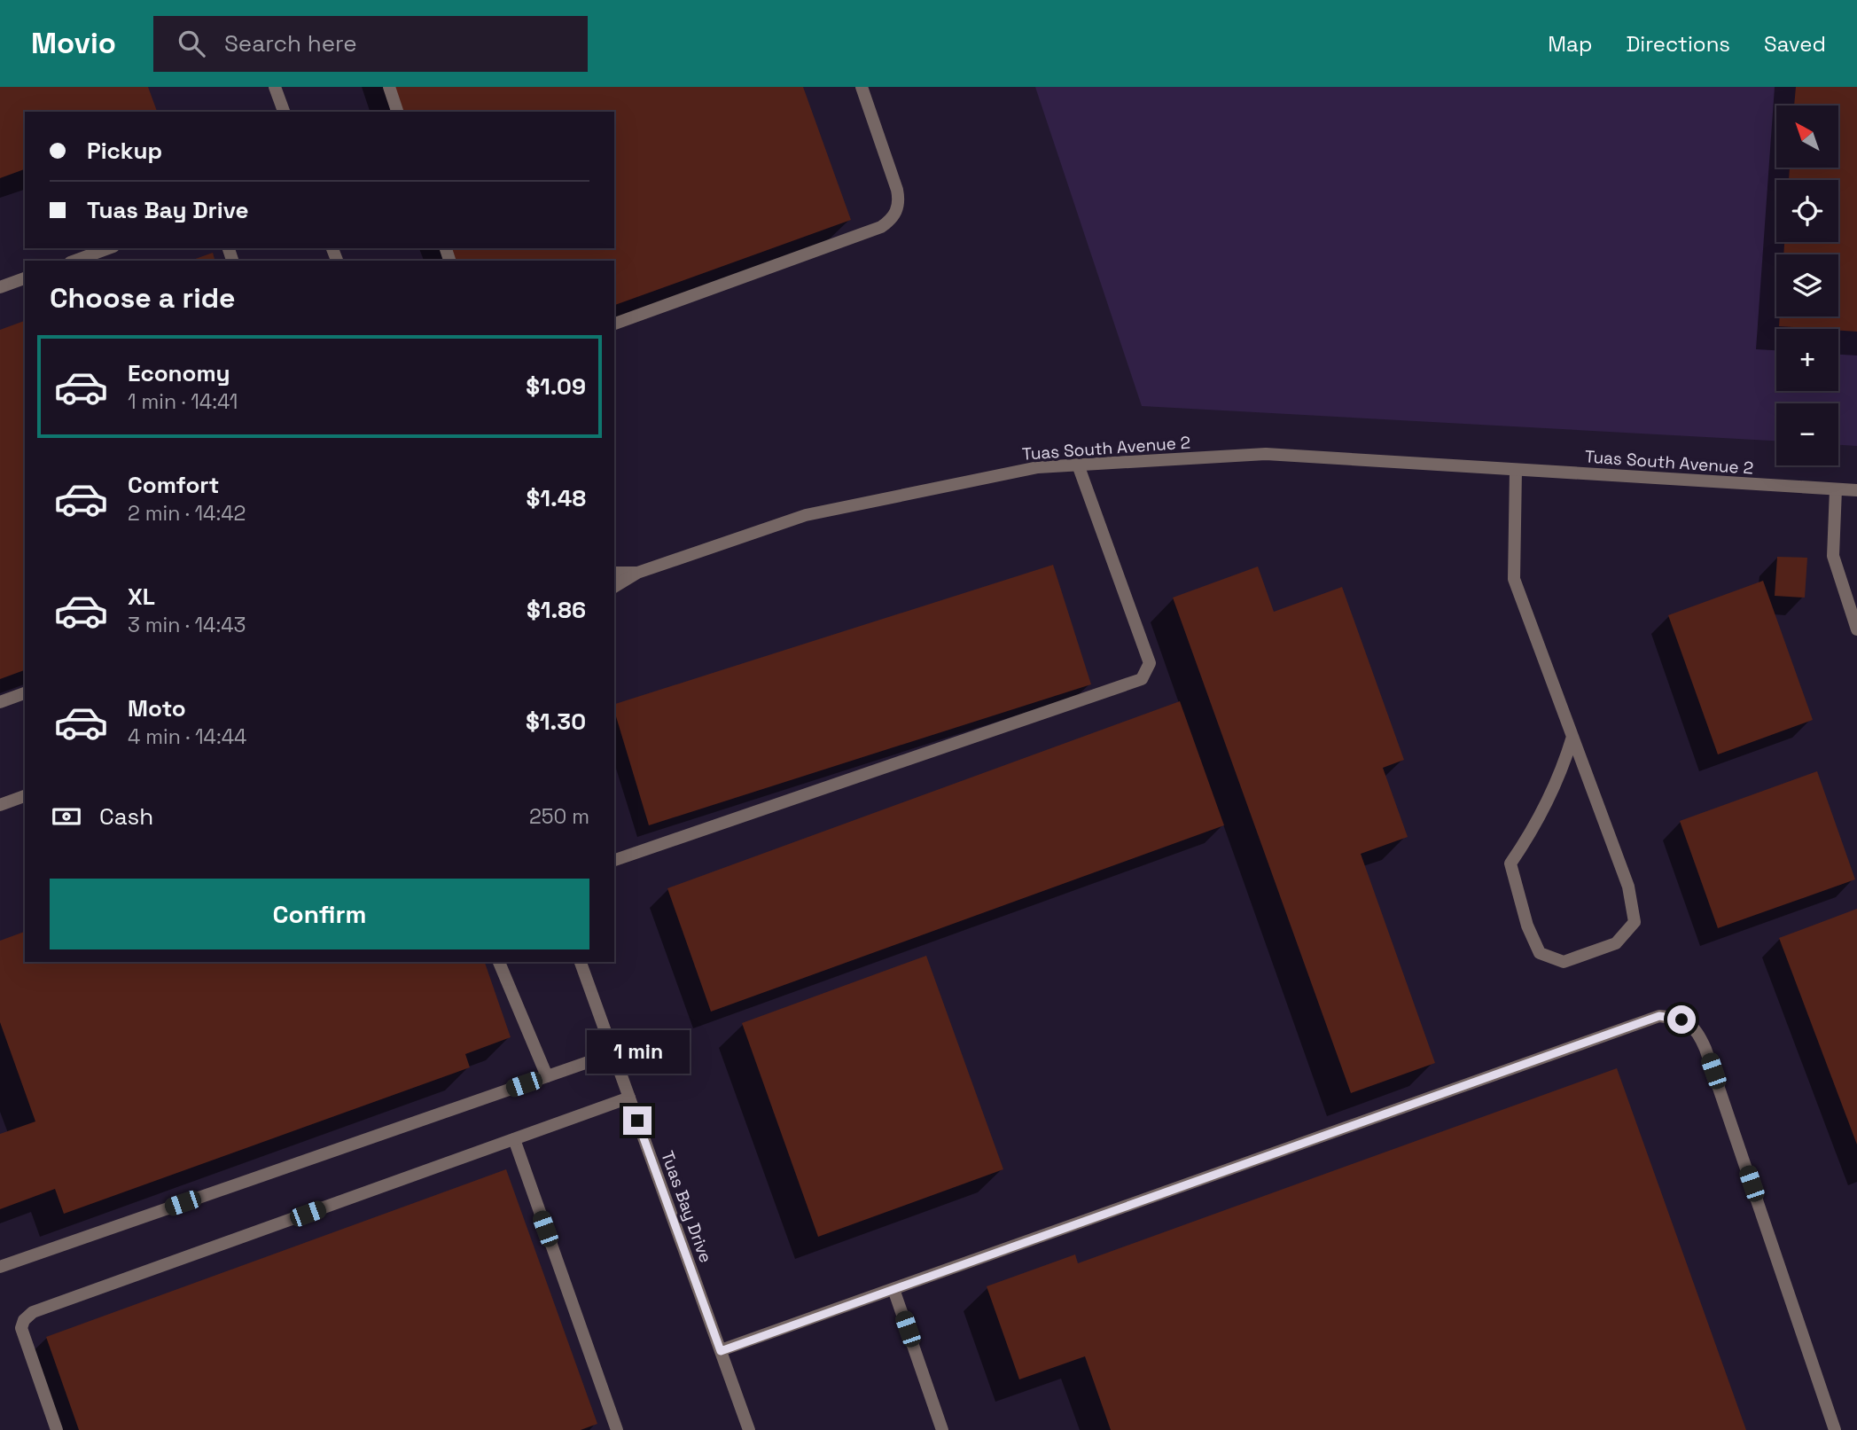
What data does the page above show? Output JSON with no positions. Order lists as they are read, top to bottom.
{
  "streets": {
    "street": ["Tuas South Avenue 2", "Tuas Bay Drive"]
  },
  "north": "top left",
  "page": {
    "header": "Movio",
    "search": "Search here",
    "nav": ["Map", "Directions", "Saved"],
    "map_buttons": ["+", "−"],
    "banner": ["Pickup", "Tuas Bay Drive"],
    "heading": "Choose a ride",
    "list": [
      {
        "name": "Economy",
        "note": "1 min · 14:41",
        "value": "$1.09"
      },
      {
        "name": "Comfort",
        "note": "2 min · 14:42",
        "value": "$1.48"
      },
      {
        "name": "XL",
        "note": "3 min · 14:43",
        "value": "$1.86"
      },
      {
        "name": "Moto",
        "note": "4 min · 14:44",
        "value": "$1.30"
      }
    ],
    "pay": ["Cash", "250 m"],
    "buttons": "Confirm",
    "bubble": "1 min"
  }
}
